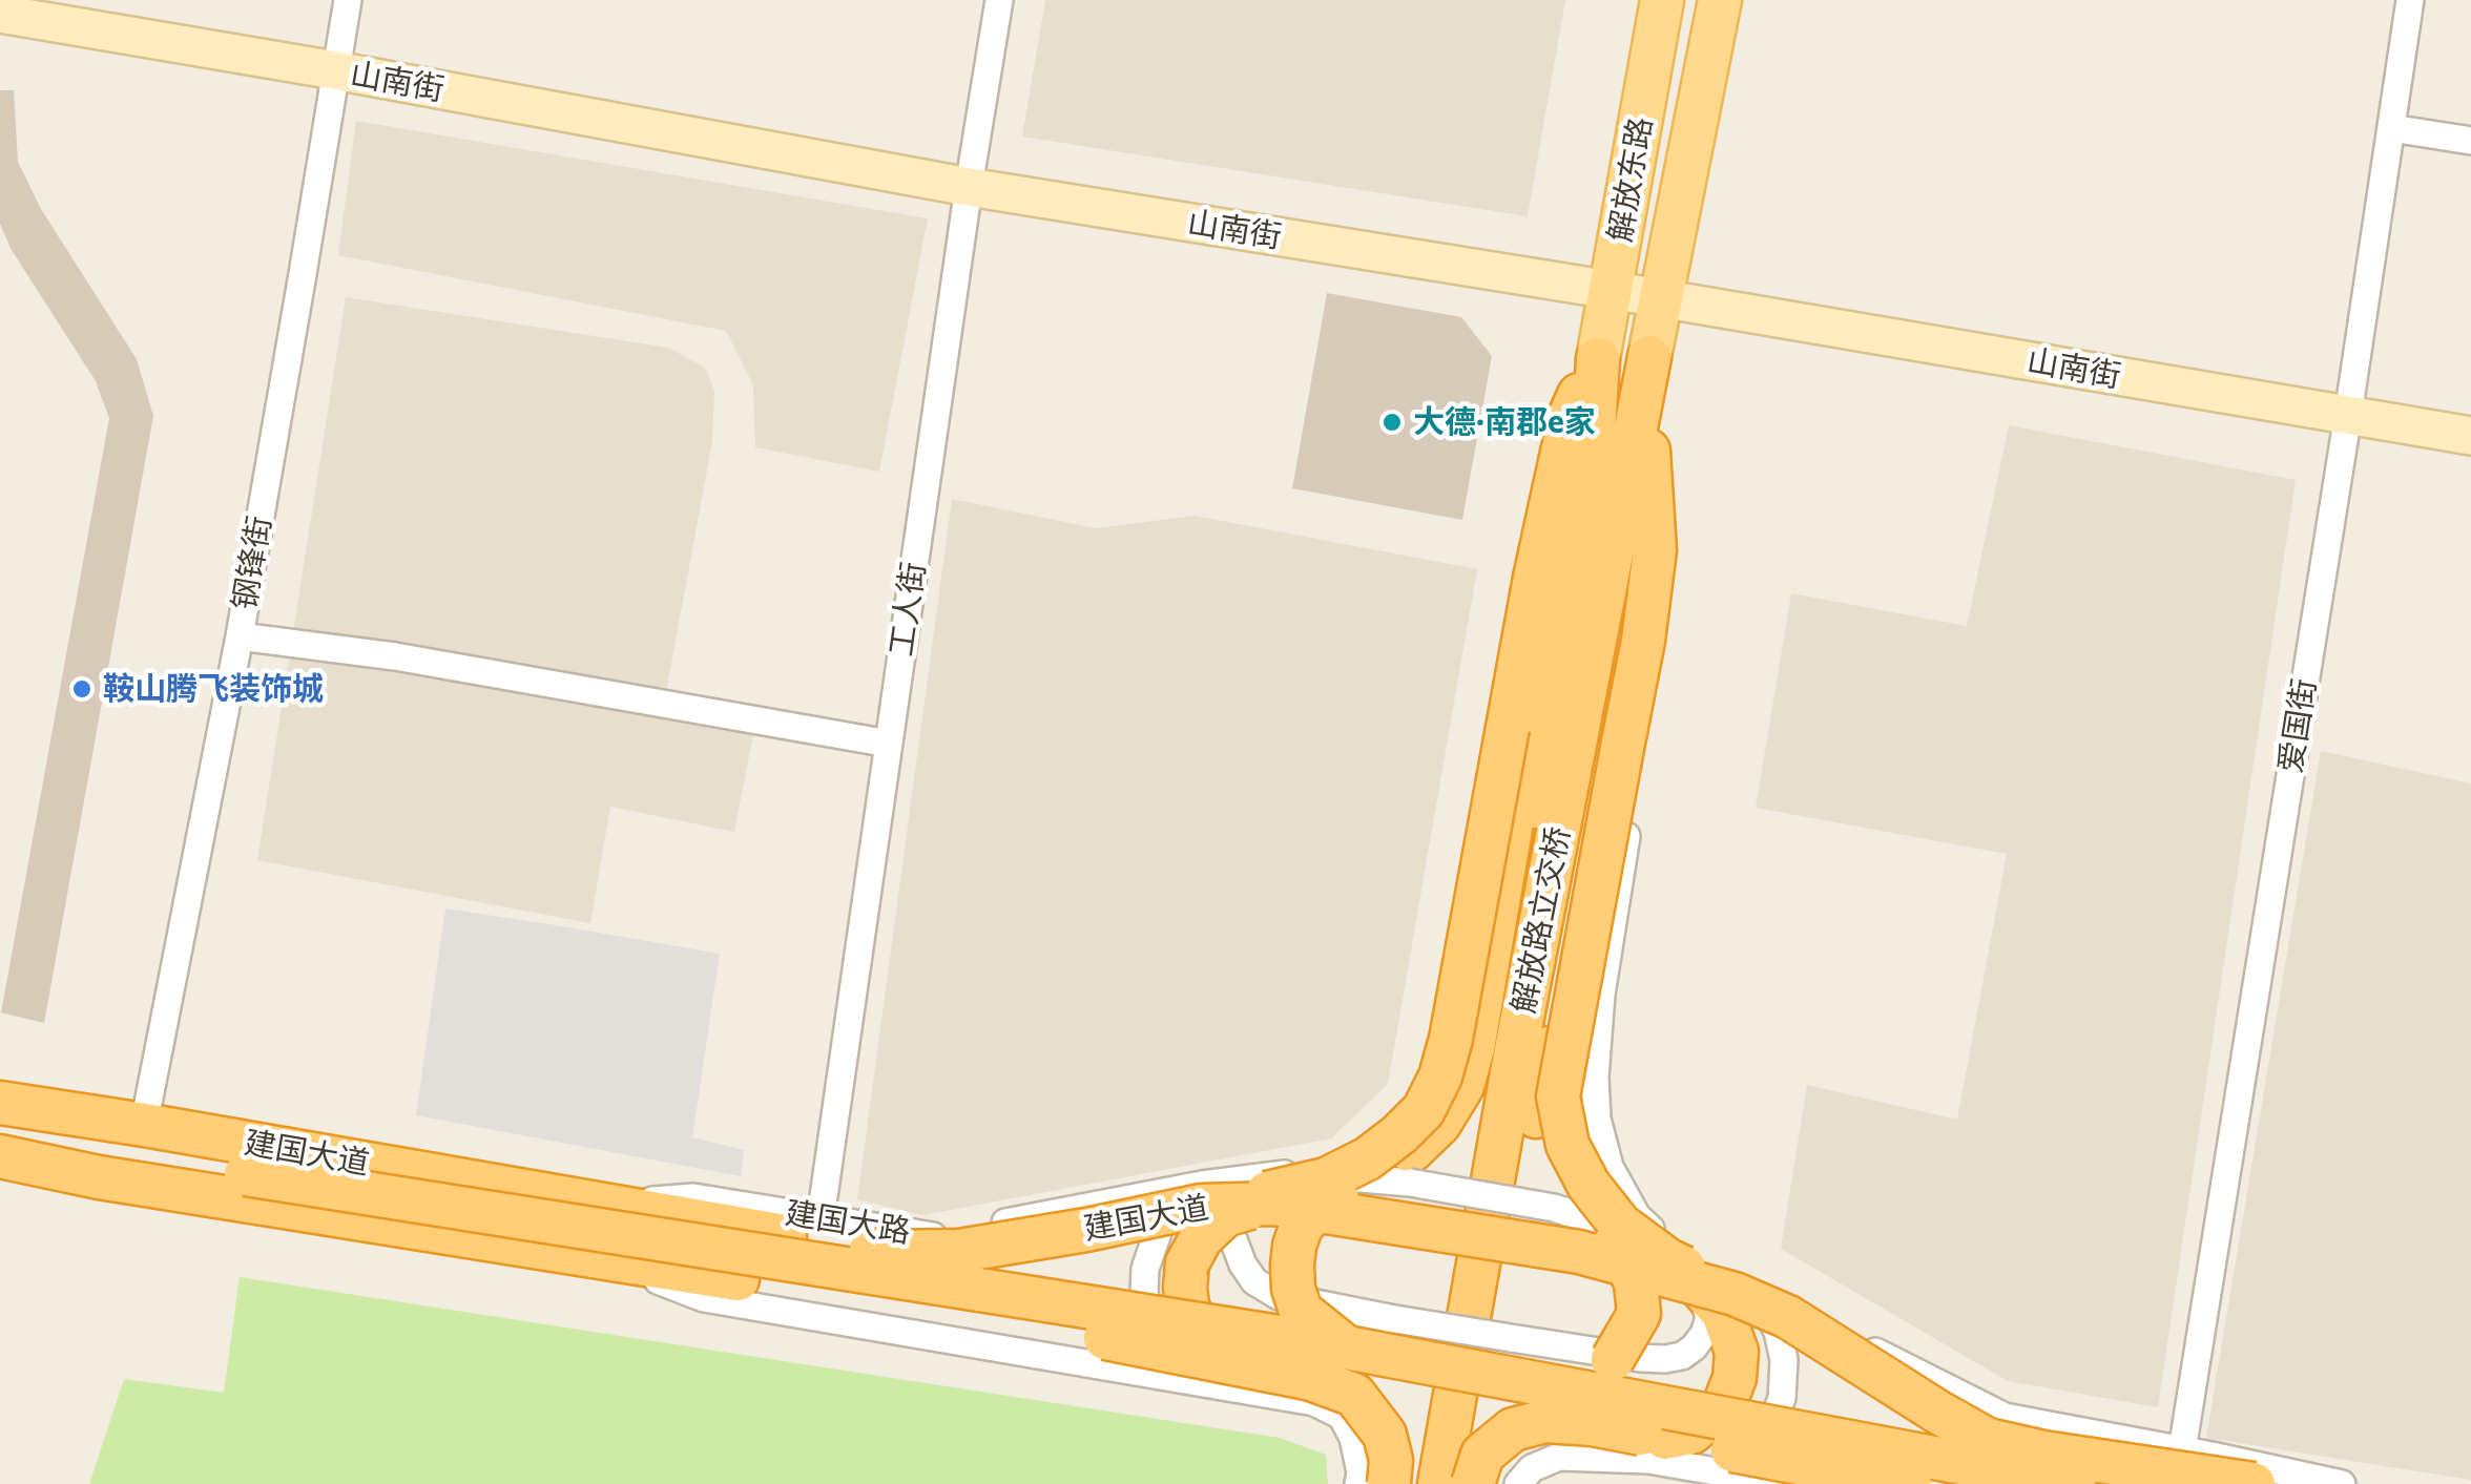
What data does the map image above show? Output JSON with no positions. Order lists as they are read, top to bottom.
{
  "streets": {
    "highway": ["解放路立交桥", "建国大道"],
    "main road": ["山南街", "解放东路"],
    "street": ["钢锋街", "工人街", "爱国街"]
  },
  "crossings": [
    ["山南街", "解放东路"],
    ["山南街", "钢锋街"],
    ["山南街", "工人街"],
    ["山南街", "爱国街"],
    ["解放东路", "解放路立交桥"],
    ["钢锋街", "建国大道"],
    ["工人街", "建国大道"]
  ],
  "places": ["大德·南郡e家", "鞍山腾飞装饰城"]
}
